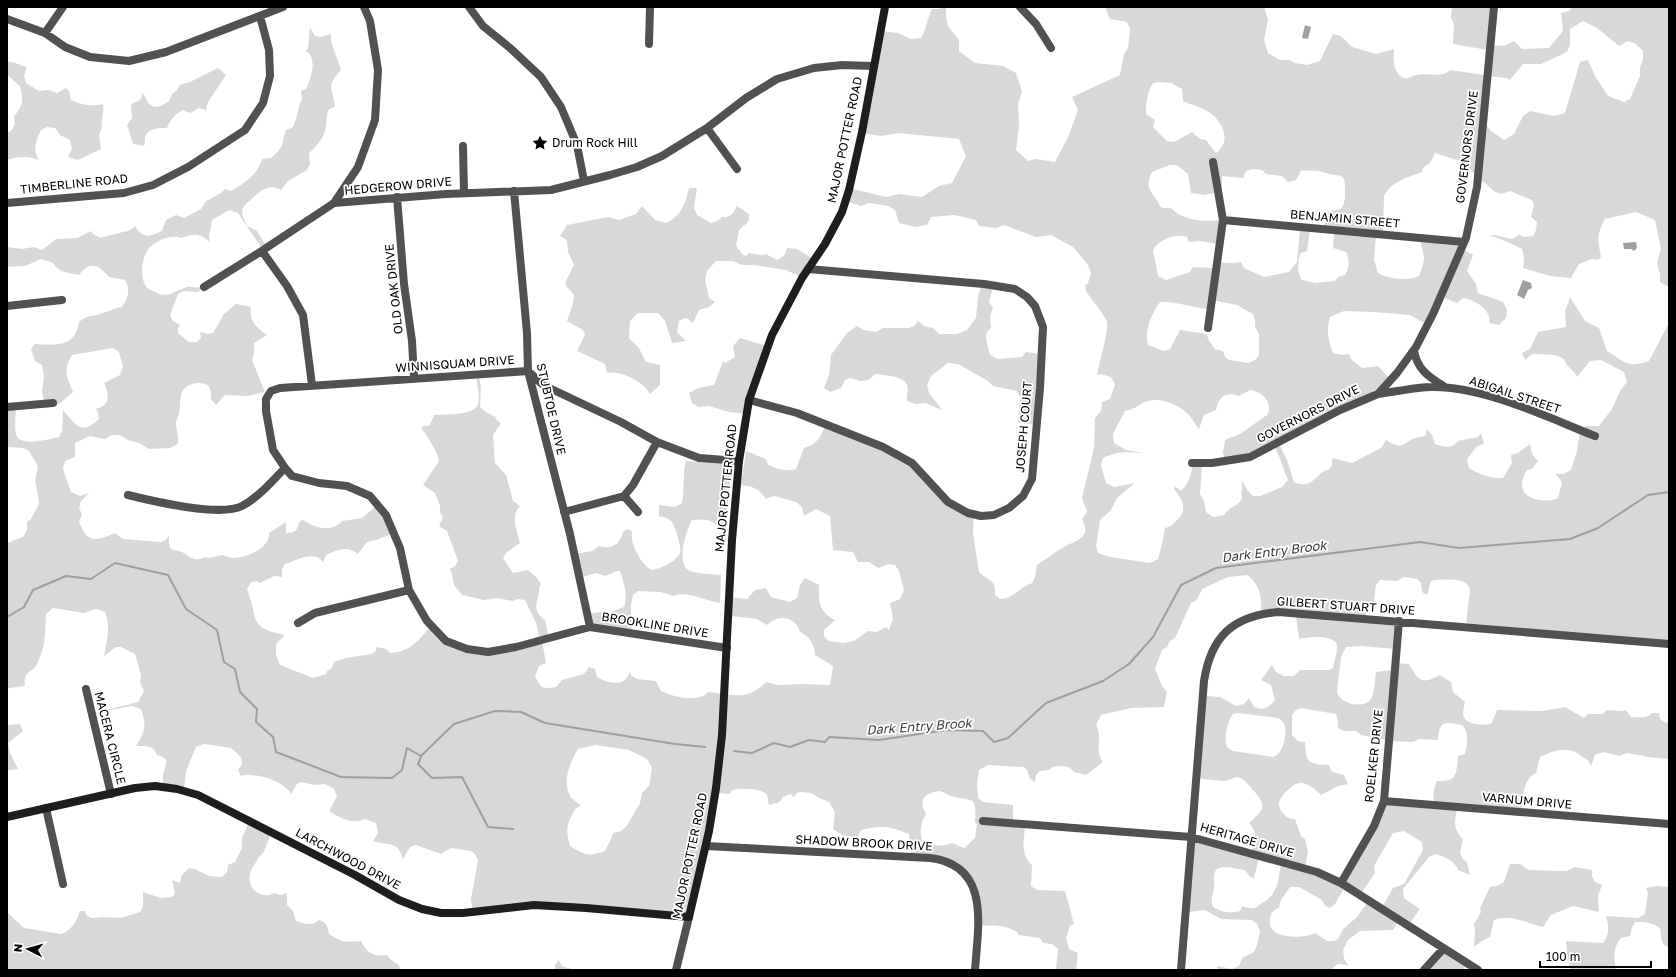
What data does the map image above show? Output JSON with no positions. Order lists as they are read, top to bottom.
{
  "streets": {
    "street": [
      "MAJOR POTTER ROAD",
      "GOVERNORS DRIVE",
      "TIMBERLINE ROAD",
      "HEDGEROW DRIVE",
      "BENJAMIN STREET",
      "OLD OAK DRIVE",
      "WINNISQUAM DRIVE",
      "ABIGAIL STREET",
      "STUBTOE DRIVE",
      "JOSEPH COURT",
      "GILBERT STUART DRIVE",
      "BROOKLINE DRIVE",
      "MACERA CIRCLE",
      "ROELKER DRIVE",
      "VARNUM DRIVE",
      "HERITAGE DRIVE",
      "SHADOW BROOK DRIVE",
      "LARCHWOOD DRIVE"
    ]
  },
  "crossings": [
    ["MAJOR POTTER ROAD", "HEDGEROW DRIVE"],
    ["MAJOR POTTER ROAD", "WINNISQUAM DRIVE"],
    ["MAJOR POTTER ROAD", "JOSEPH COURT"],
    ["MAJOR POTTER ROAD", "BROOKLINE DRIVE"],
    ["MAJOR POTTER ROAD", "SHADOW BROOK DRIVE"],
    ["MAJOR POTTER ROAD", "LARCHWOOD DRIVE"],
    ["GOVERNORS DRIVE", "BENJAMIN STREET"],
    ["GOVERNORS DRIVE", "ABIGAIL STREET"],
    ["HEDGEROW DRIVE", "OLD OAK DRIVE"],
    ["HEDGEROW DRIVE", "STUBTOE DRIVE"],
    ["OLD OAK DRIVE", "WINNISQUAM DRIVE"],
    ["WINNISQUAM DRIVE", "STUBTOE DRIVE"],
    ["WINNISQUAM DRIVE", "BROOKLINE DRIVE"],
    ["STUBTOE DRIVE", "BROOKLINE DRIVE"],
    ["GILBERT STUART DRIVE", "ROELKER DRIVE"],
    ["GILBERT STUART DRIVE", "HERITAGE DRIVE"],
    ["MACERA CIRCLE", "LARCHWOOD DRIVE"],
    ["ROELKER DRIVE", "VARNUM DRIVE"],
    ["ROELKER DRIVE", "HERITAGE DRIVE"]
  ],
  "water": ["Dark Entry Brook"],
  "places": {
    "place": ["Drum Rock Hill"]
  },
  "scale_bar": "100 m",
  "north": "left"
}
